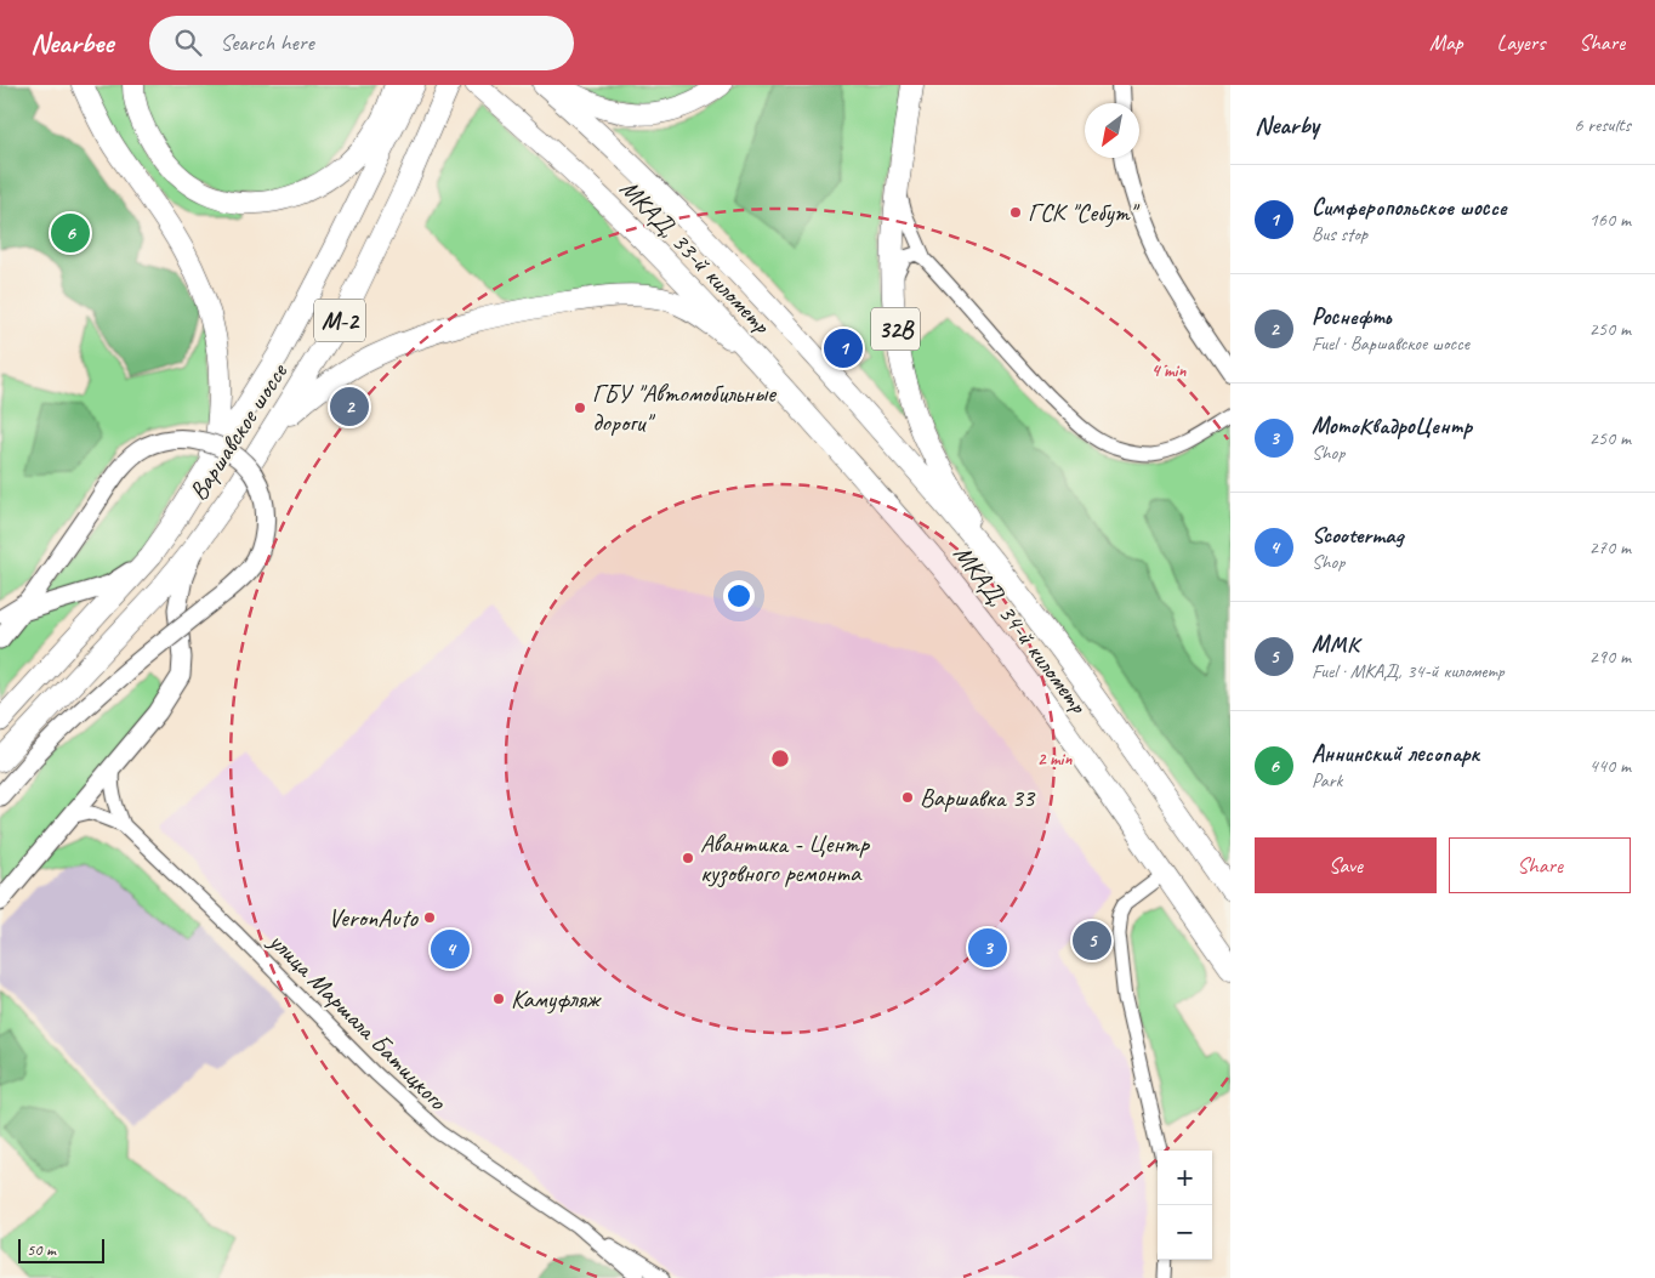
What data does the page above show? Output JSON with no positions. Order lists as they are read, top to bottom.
{
  "streets": {
    "main road": [
      "МКАД, 33-й километр",
      "М-2",
      "32B",
      "Варшавское шоссе",
      "МКАД, 34-й километр"
    ],
    "street": ["улица Маршала Батицкого"]
  },
  "crossings": [
    ["МКАД, 33-й километр", "МКАД, 34-й километр"],
    ["32B", "МКАД, 34-й километр"]
  ],
  "places": [
    "ГСК \"Себут\"",
    "ГБУ \"Автомобильные дороги\"",
    "Варшавка 33",
    "Авантика - Центр кузовного ремонта",
    "VeronAuto",
    "Камуфляж"
  ],
  "scale_bar": "50 m",
  "north": "bottom left",
  "page": {
    "header": "Nearbee",
    "search": "Search here",
    "nav": ["Map", "Layers", "Share"],
    "heading": ["Nearby", "6 results"],
    "list": [
      {
        "mark": "1",
        "name": "Симферопольское шоссе",
        "note": "Bus stop",
        "value": "160 m"
      },
      {
        "mark": "2",
        "name": "Роснефть",
        "note": "Fuel · Варшавское шоссе",
        "value": "250 m"
      },
      {
        "mark": "3",
        "name": "МотоКвадроЦентр",
        "note": "Shop",
        "value": "250 m"
      },
      {
        "mark": "4",
        "name": "Scootermag",
        "note": "Shop",
        "value": "270 m"
      },
      {
        "mark": "5",
        "name": "ММК",
        "note": "Fuel · МКАД, 34-й километр",
        "value": "290 m"
      },
      {
        "mark": "6",
        "name": "Аннинский лесопарк",
        "note": "Park",
        "value": "440 m"
      }
    ],
    "pins": [
      "6",
      "1",
      "2",
      "5",
      "3",
      "4"
    ],
    "buttons": ["Save", "Share"],
    "map_buttons": ["+", "−"],
    "scale": "50 m"
  },
  "rings": ["4 min", "2 min"]
}
